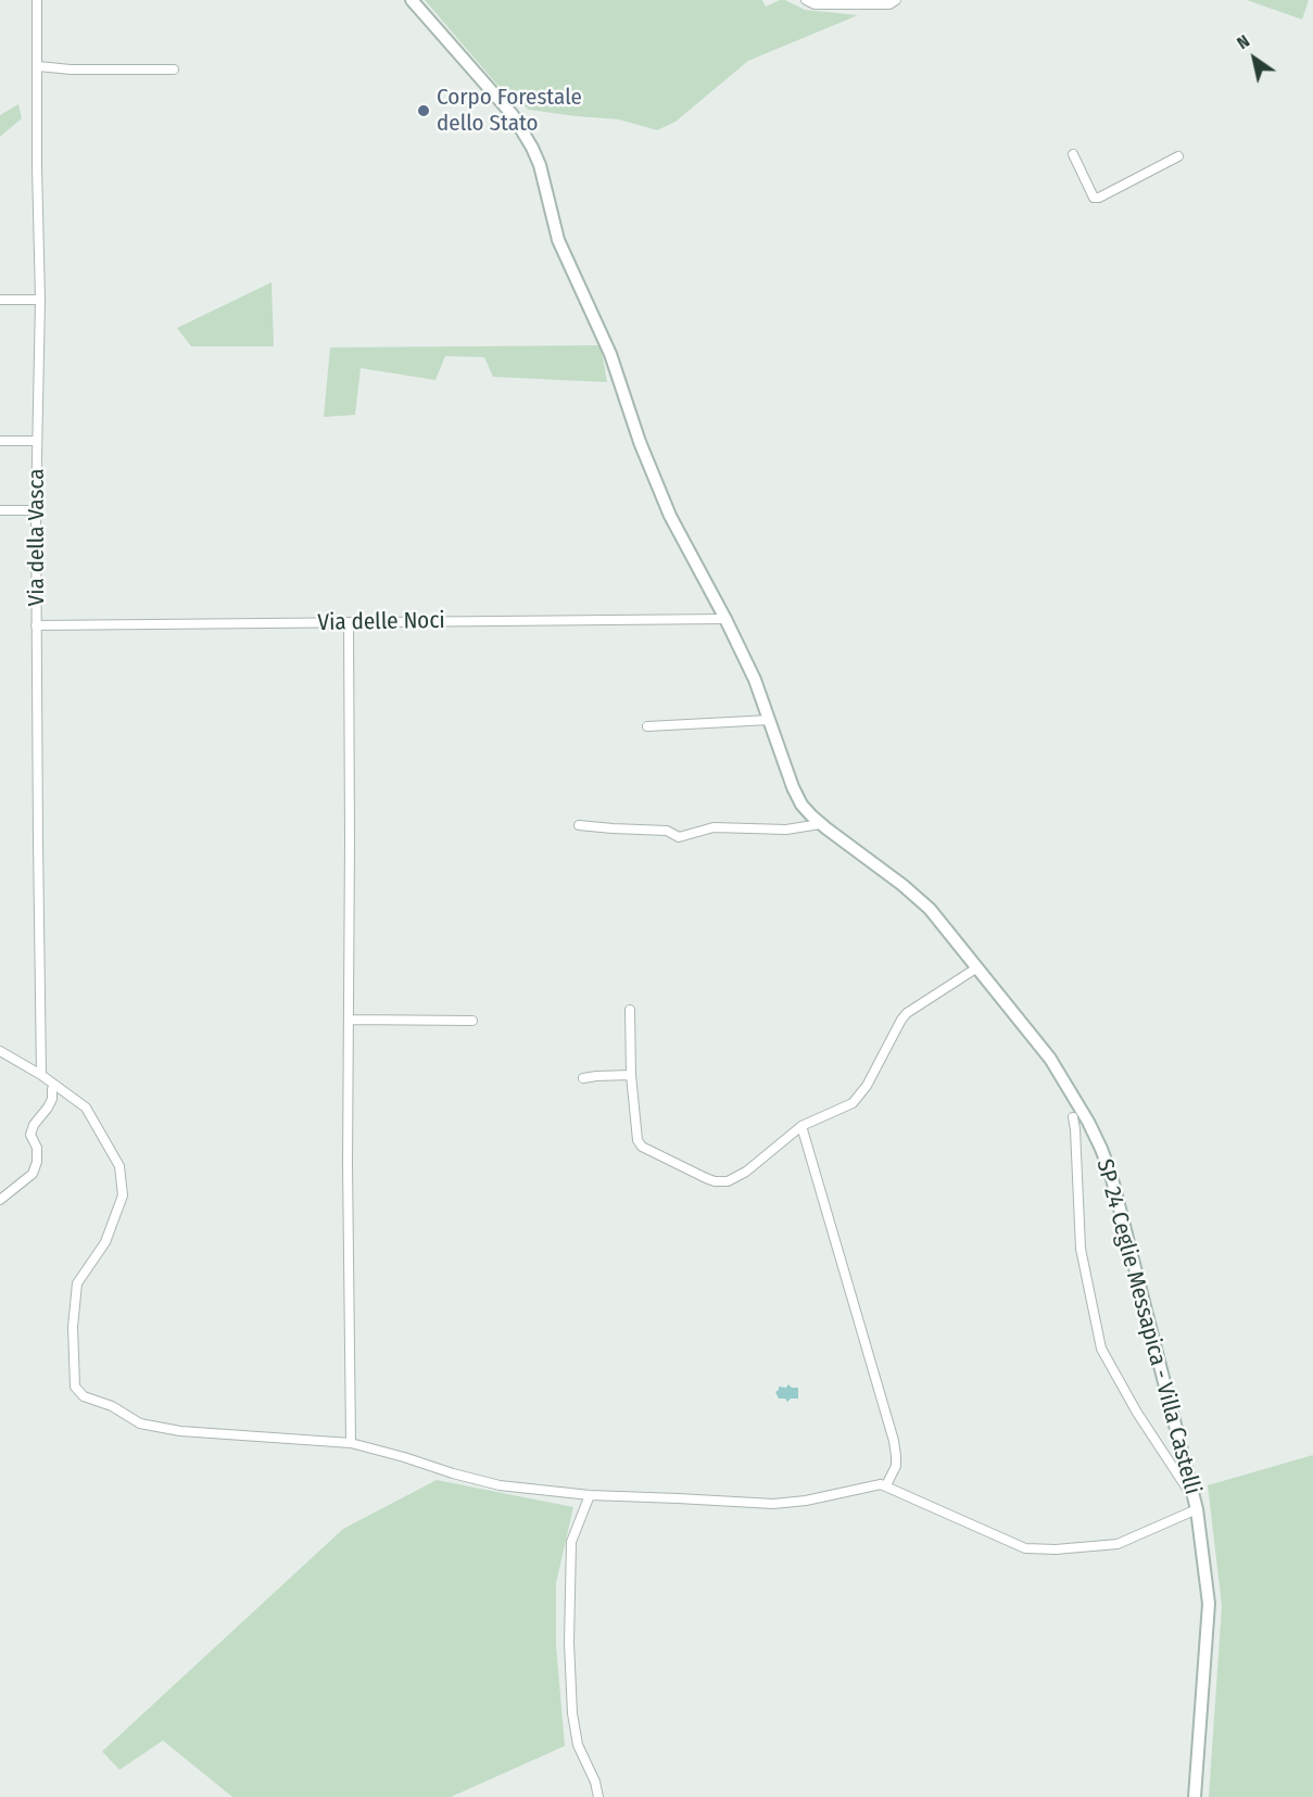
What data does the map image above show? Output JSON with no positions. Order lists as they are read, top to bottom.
{
  "streets": {
    "main road": ["SP 24 Ceglie Messapica - Villa Castelli"],
    "street": ["Via della Vasca", "Via delle Noci"]
  },
  "crossings": [
    ["Via della Vasca", "Via delle Noci"],
    ["Via delle Noci", "SP 24 Ceglie Messapica - Villa Castelli"]
  ],
  "places": ["Corpo Forestale dello Stato"],
  "north": "top left"
}
